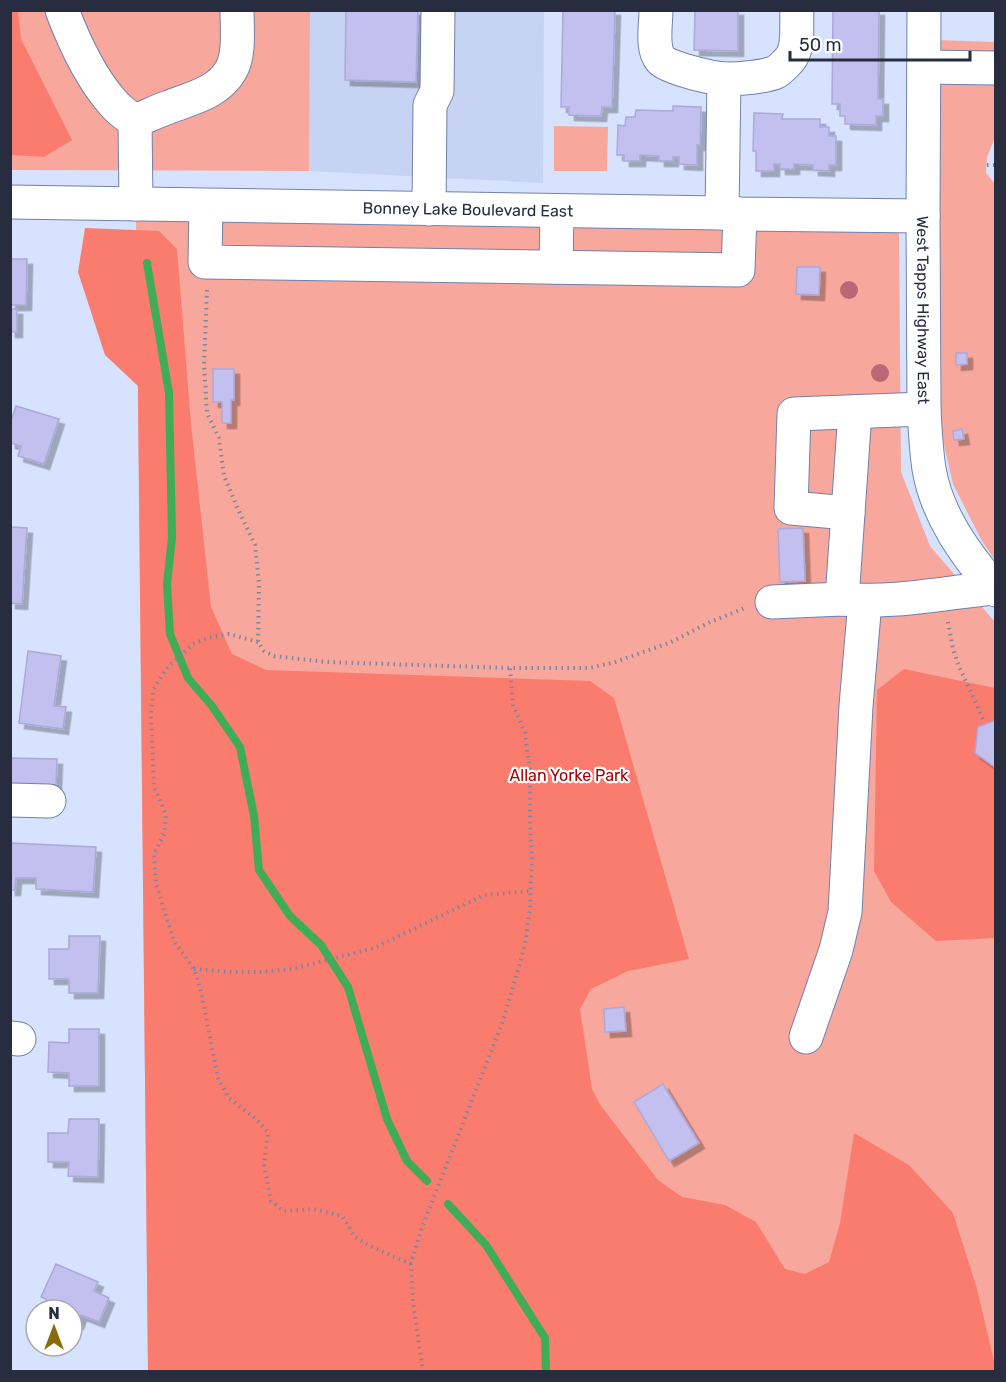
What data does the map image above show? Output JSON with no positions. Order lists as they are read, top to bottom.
{
  "streets": {
    "street": ["Bonney Lake Boulevard East", "West Tapps Highway East"]
  },
  "crossings": [
    ["Bonney Lake Boulevard East", "West Tapps Highway East"]
  ],
  "parks": ["Allan Yorke Park"],
  "scale_bar": "50 m",
  "north": "top"
}
